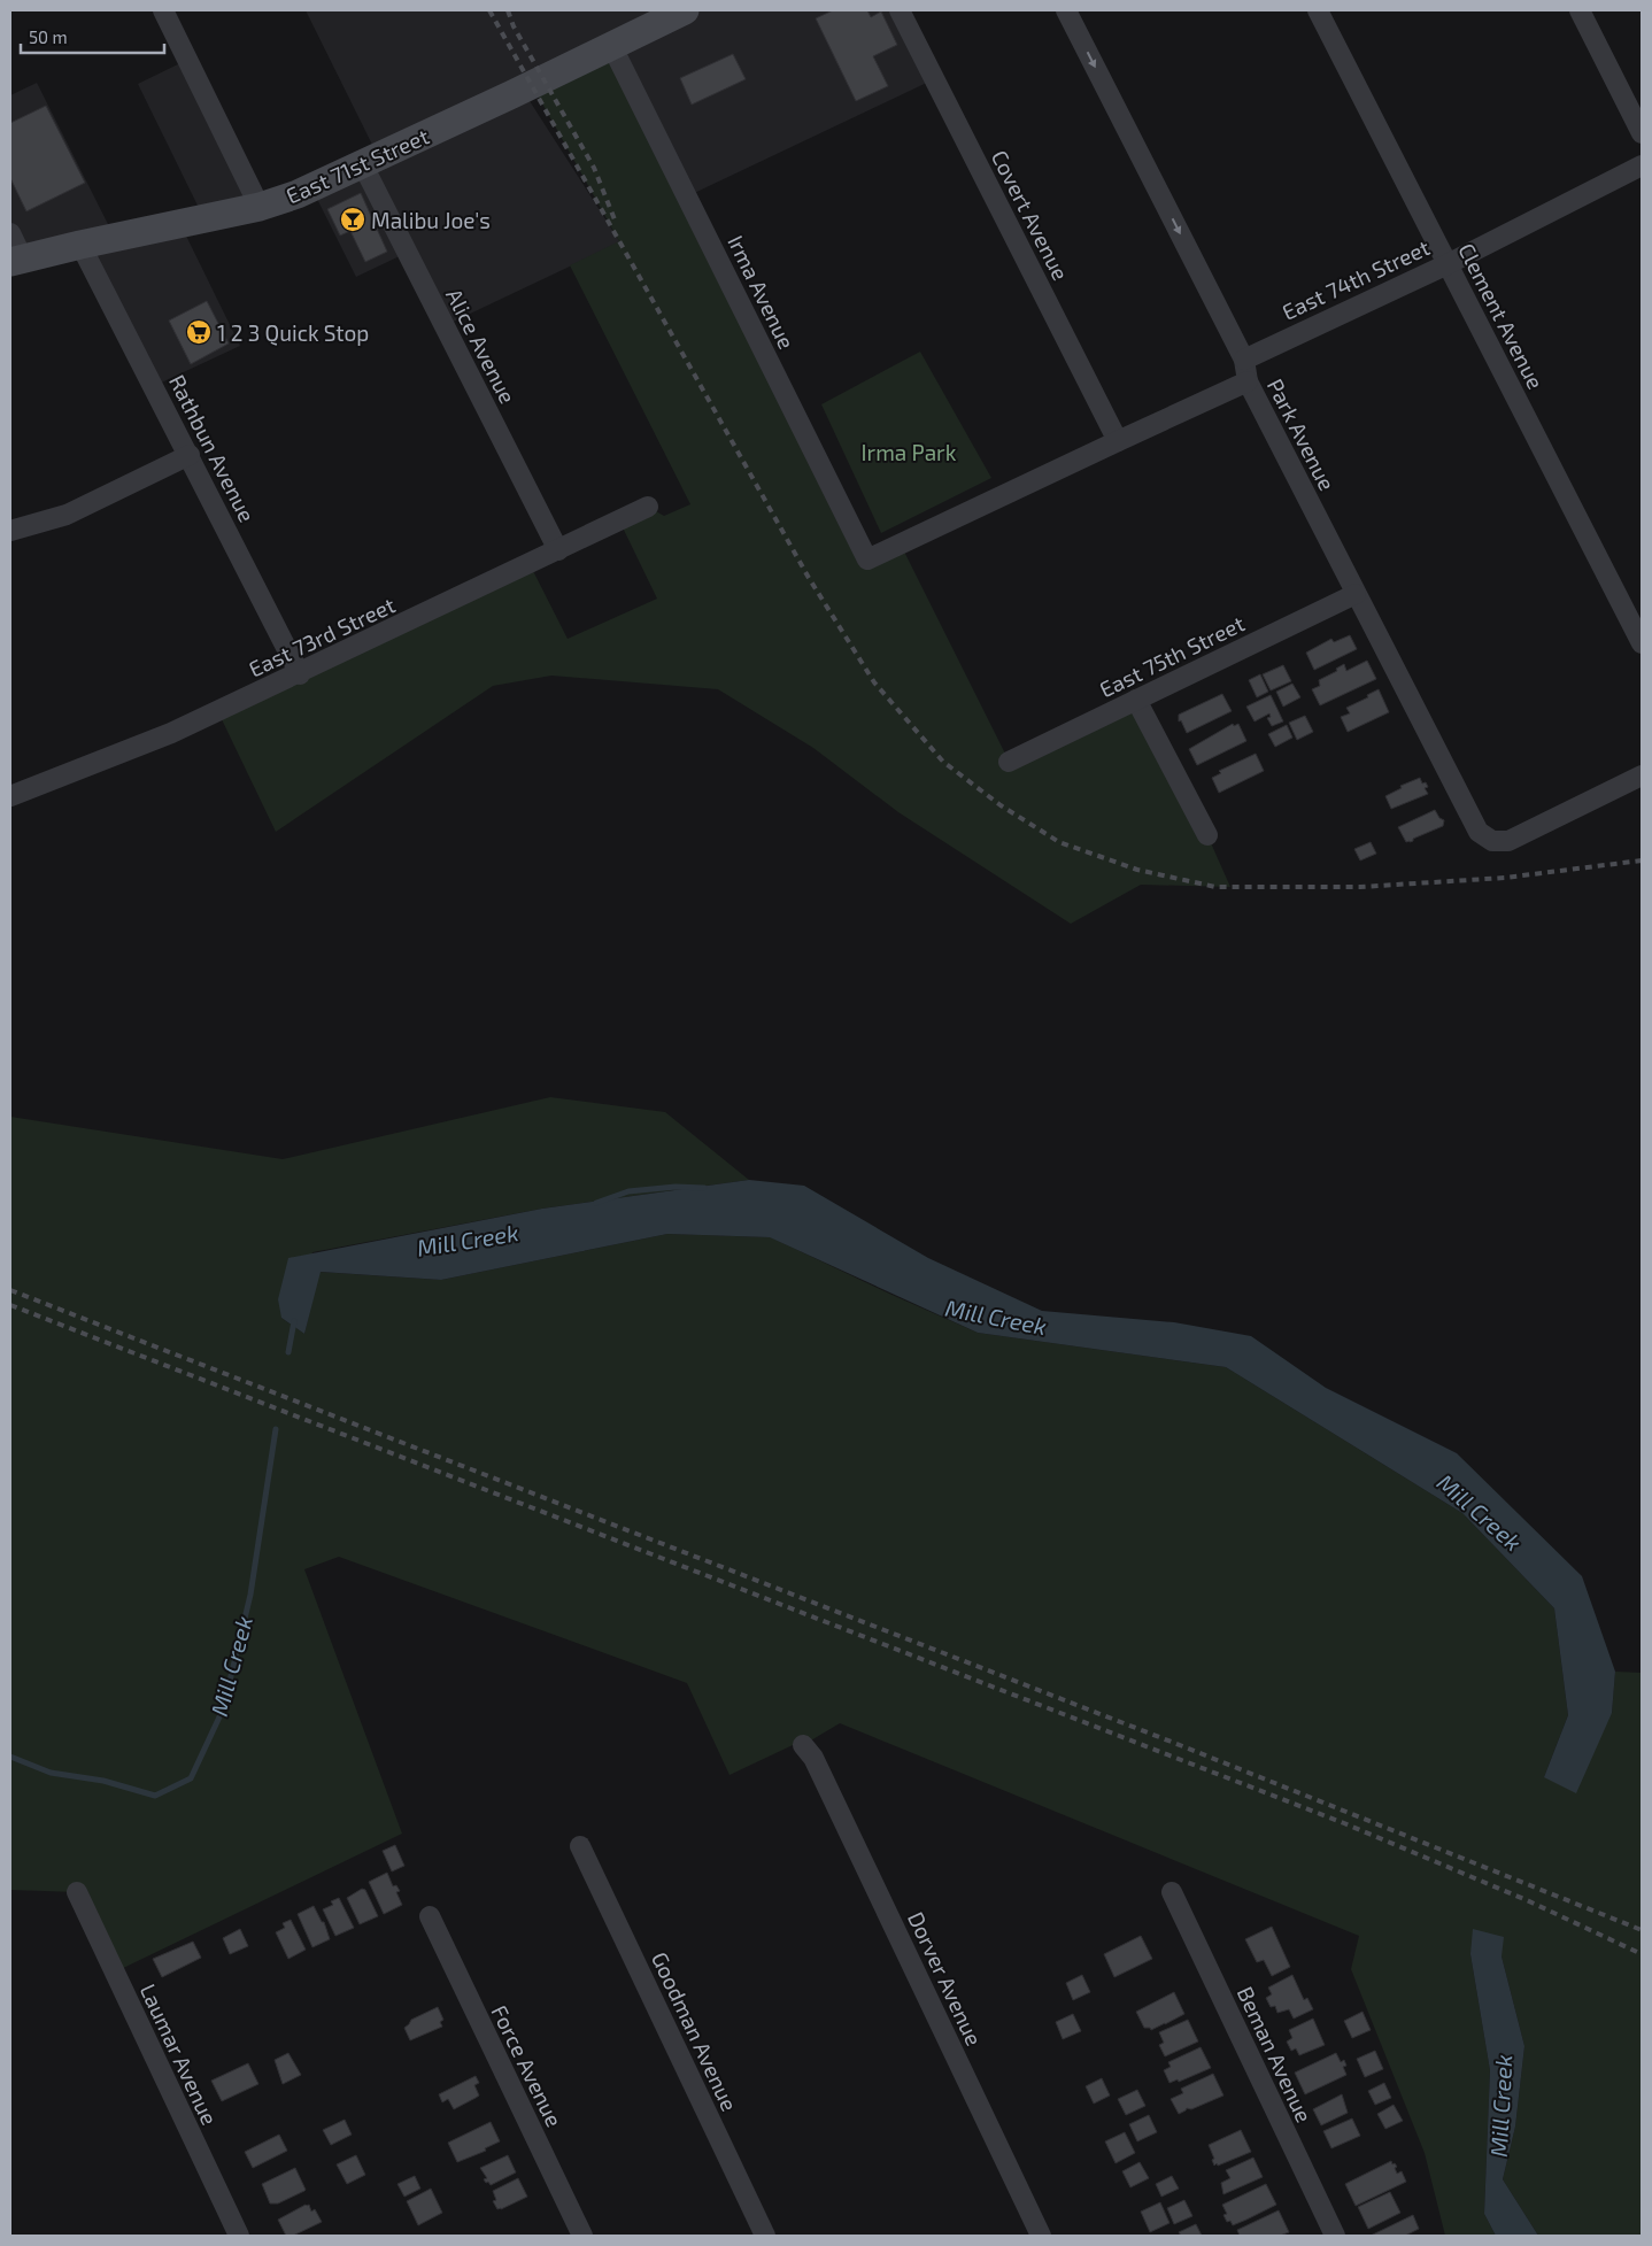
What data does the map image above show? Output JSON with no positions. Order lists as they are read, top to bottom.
{
  "streets": {
    "main road": ["East 71st Street"],
    "street": [
      "Covert Avenue",
      "East 74th Street",
      "Irma Avenue",
      "Clement Avenue",
      "Alice Avenue",
      "Park Avenue",
      "Rathbun Avenue",
      "East 73rd Street",
      "East 75th Street",
      "Dorver Avenue",
      "Goodman Avenue",
      "Laumar Avenue",
      "Beman Avenue",
      "Force Avenue"
    ]
  },
  "crossings": [
    ["East 71st Street", "Irma Avenue"],
    ["East 71st Street", "Alice Avenue"],
    ["East 71st Street", "Rathbun Avenue"],
    ["Covert Avenue", "Irma Avenue"],
    ["East 74th Street", "Clement Avenue"],
    ["East 74th Street", "Park Avenue"],
    ["Alice Avenue", "East 73rd Street"],
    ["Park Avenue", "East 75th Street"],
    ["Rathbun Avenue", "East 73rd Street"]
  ],
  "one_way": ["Park Avenue"],
  "water": ["Mill Creek"],
  "parks": ["Irma Park"],
  "places": {
    "bar": ["Malibu Joe's"],
    "supermarket": ["1 2 3 Quick Stop"]
  },
  "scale_bar": "50 m"
}
